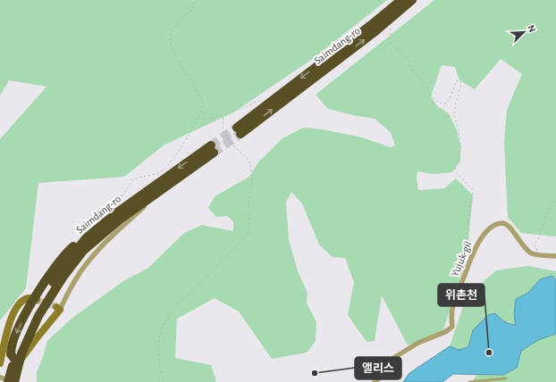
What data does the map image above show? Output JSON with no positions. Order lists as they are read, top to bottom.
{
  "streets": {
    "highway": ["Saimdang-ro"],
    "street": ["Yujuk-gil"]
  },
  "places": ["위촌천", "앨리스"],
  "north": "top right"
}
